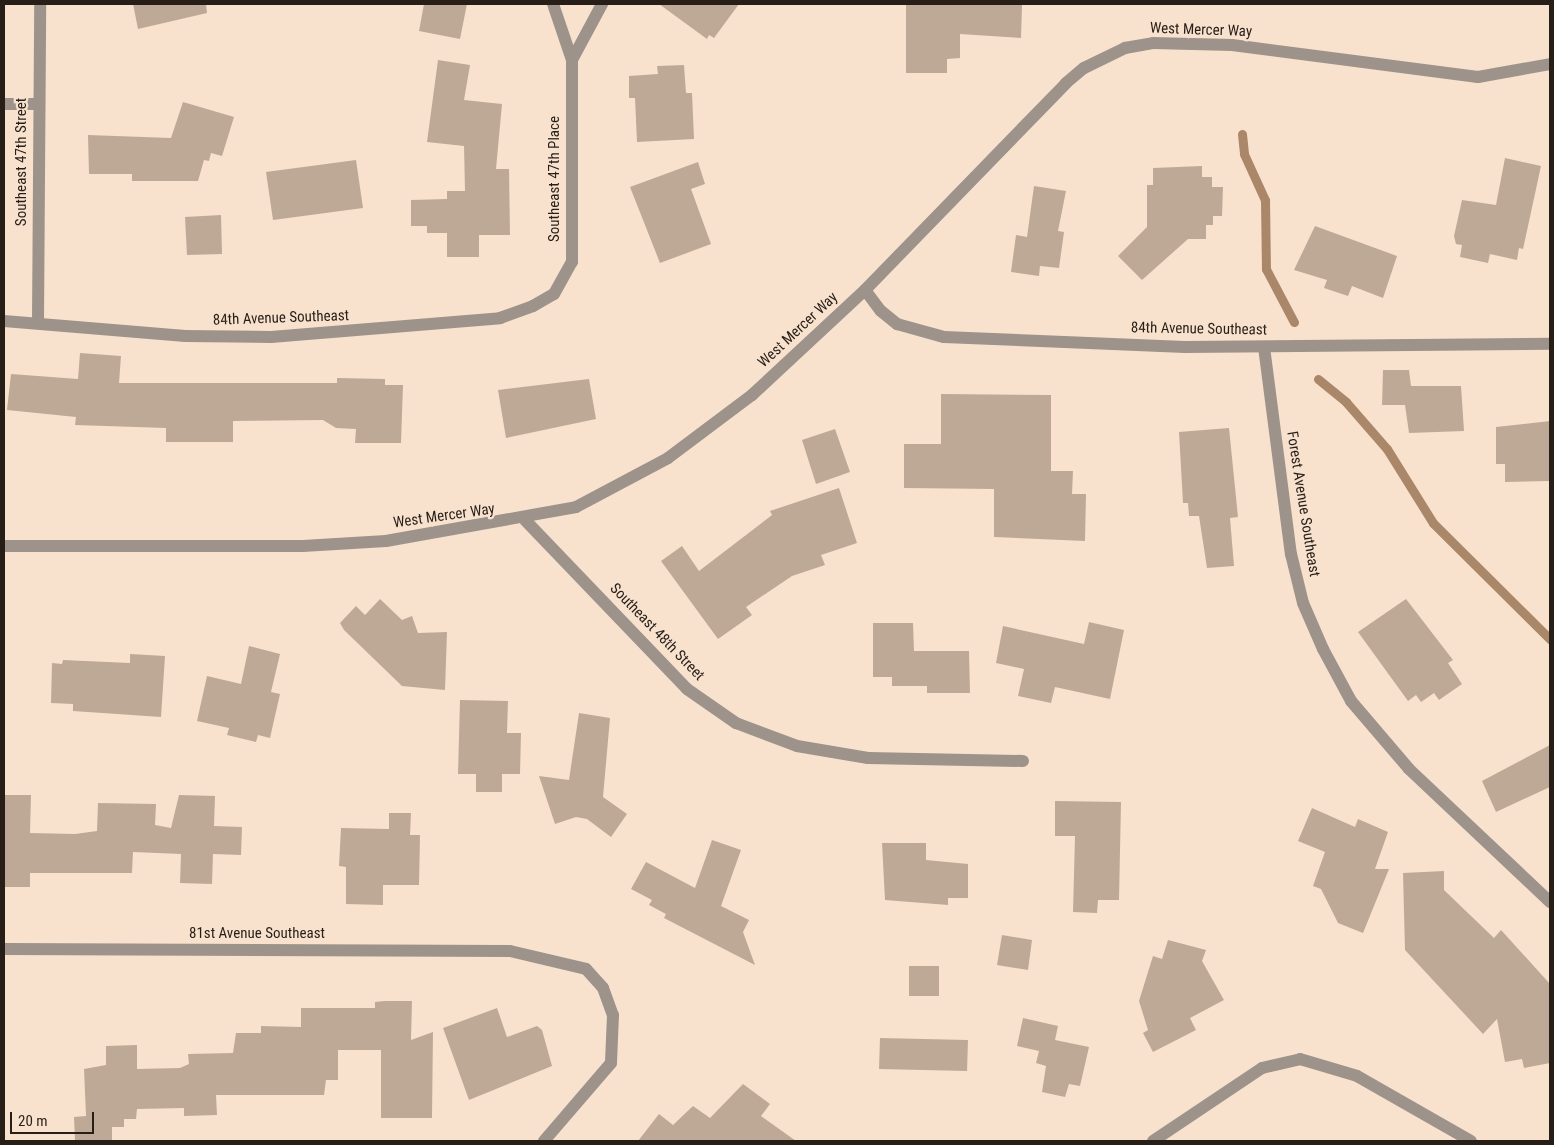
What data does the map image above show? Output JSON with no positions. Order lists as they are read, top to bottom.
{
  "streets": {
    "street": [
      "West Mercer Way",
      "Southeast 47th Street",
      "Southeast 47th Place",
      "84th Avenue Southeast",
      "Forest Avenue Southeast",
      "Southeast 48th Street",
      "81st Avenue Southeast"
    ]
  },
  "crossings": [
    ["West Mercer Way", "84th Avenue Southeast"],
    ["West Mercer Way", "Southeast 48th Street"],
    ["Southeast 47th Street", "84th Avenue Southeast"],
    ["Southeast 47th Place", "84th Avenue Southeast"],
    ["84th Avenue Southeast", "Forest Avenue Southeast"]
  ],
  "scale_bar": "20 m"
}
